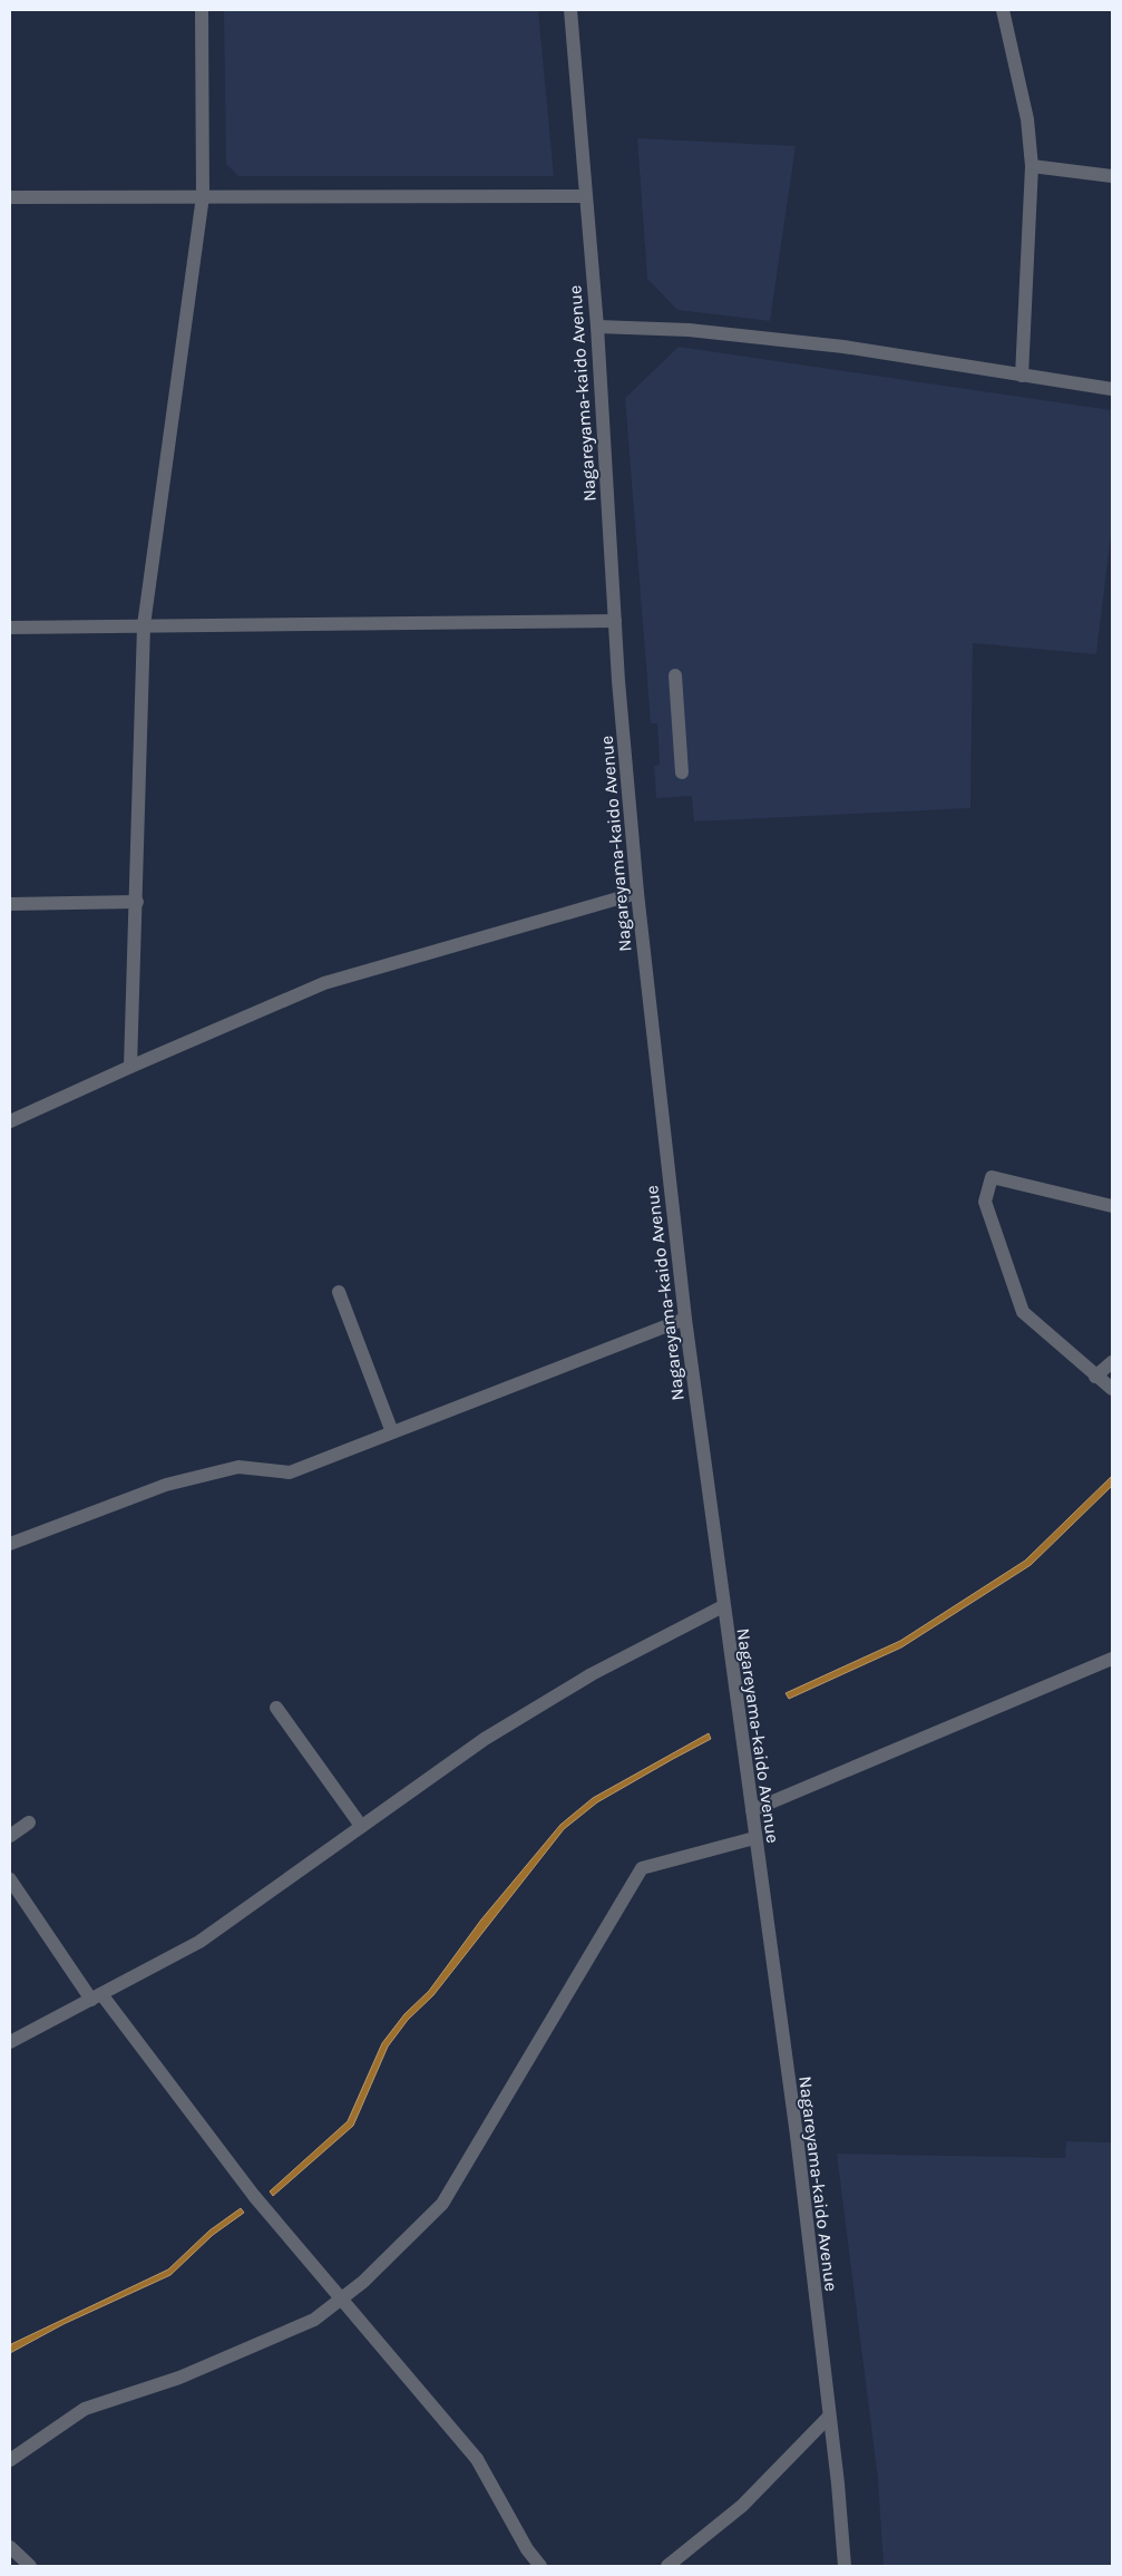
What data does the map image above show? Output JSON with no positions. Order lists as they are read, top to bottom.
{
  "streets": {
    "street": ["Nagareyama-kaido Avenue"]
  }
}
